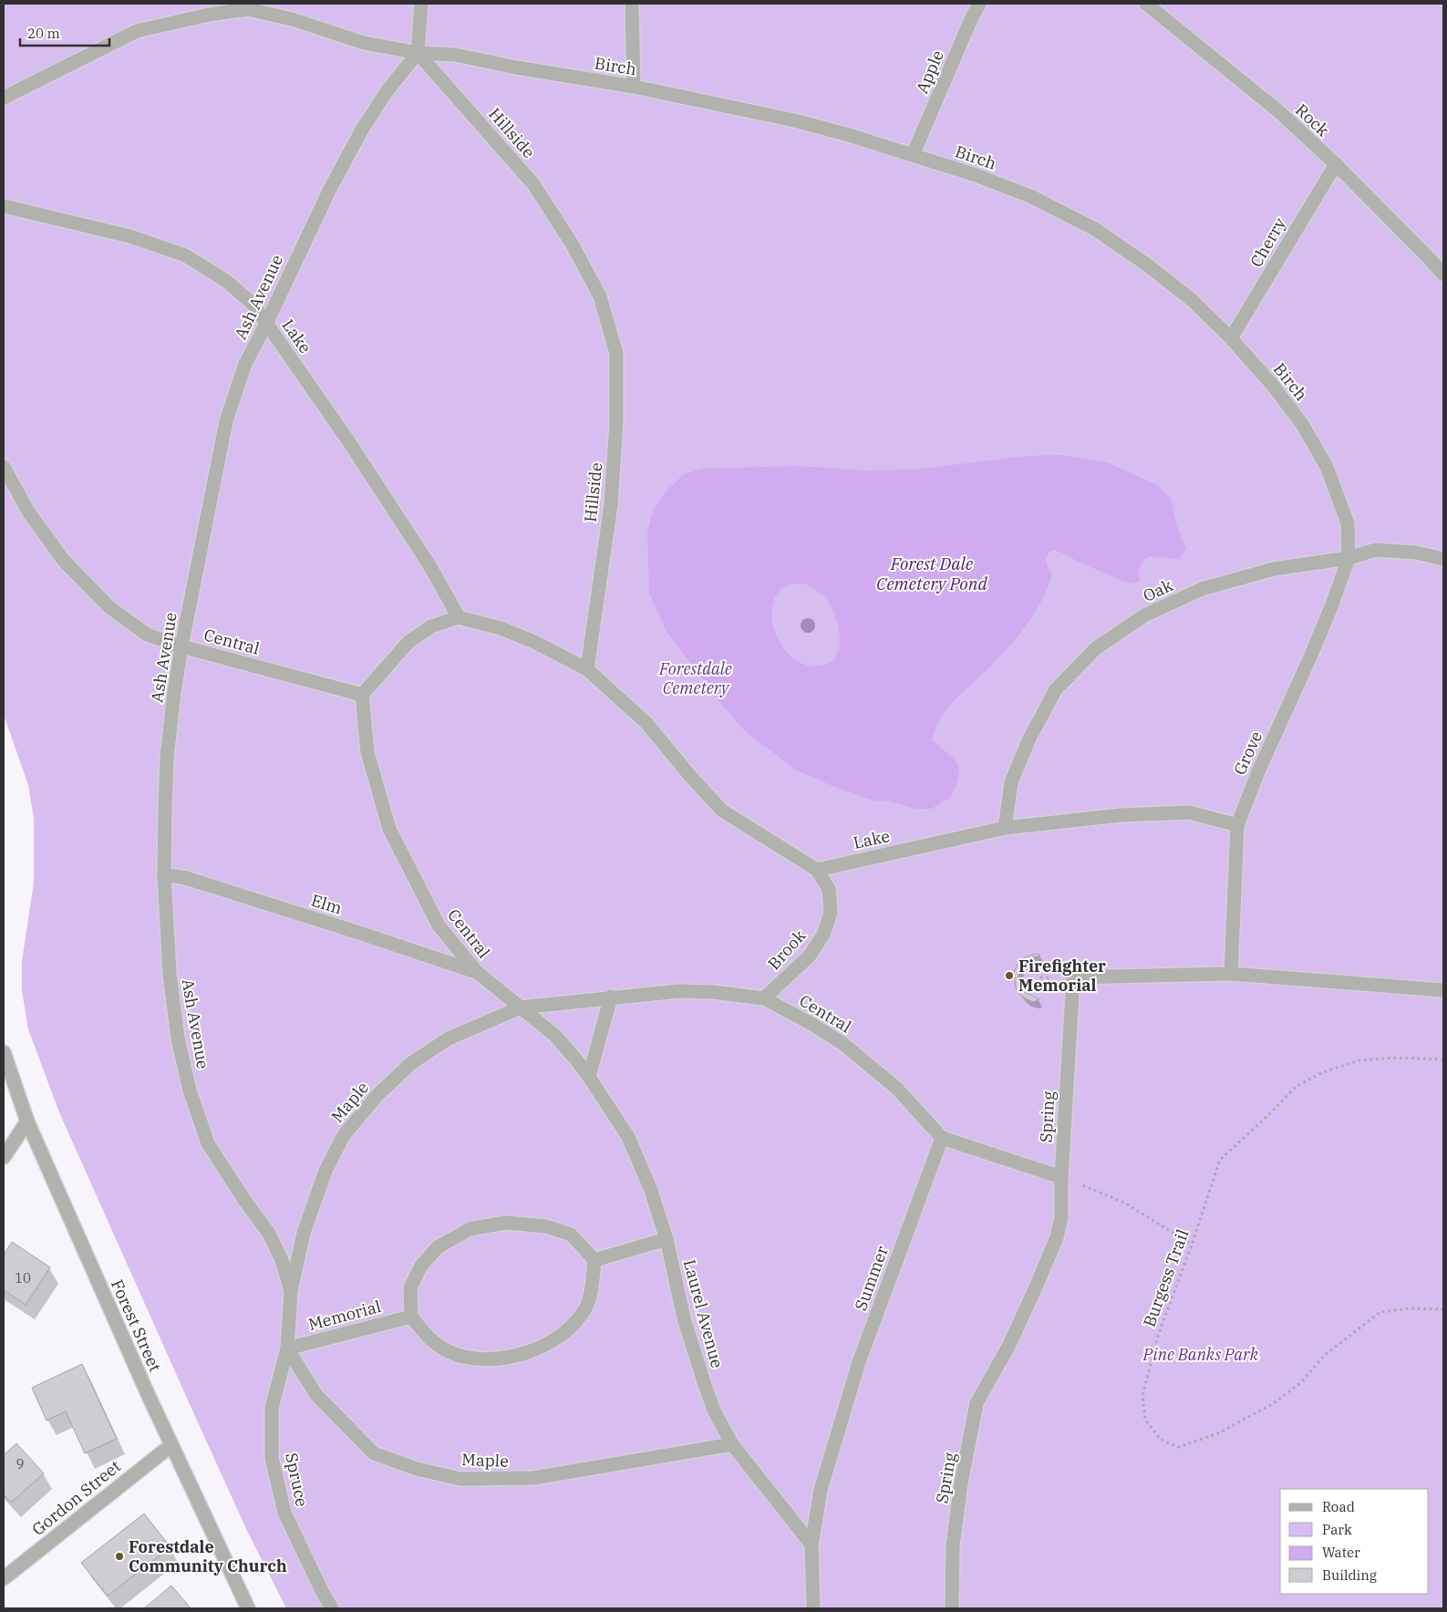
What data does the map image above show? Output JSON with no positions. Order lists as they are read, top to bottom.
{
  "streets": {
    "street": [
      "Birch",
      "Apple",
      "Rock",
      "Hillside",
      "Cherry",
      "Ash Avenue",
      "Lake",
      "Oak",
      "Central",
      "Grove",
      "Elm",
      "Brook",
      "Maple",
      "Spring",
      "Summer",
      "Laurel Avenue",
      "Memorial",
      "Forest Street",
      "Spruce",
      "Gordon Street"
    ],
    "path": ["Burgess Trail"]
  },
  "crossings": [
    ["Birch", "Apple"],
    ["Birch", "Hillside"],
    ["Birch", "Cherry"],
    ["Birch", "Ash Avenue"],
    ["Birch", "Oak"],
    ["Birch", "Grove"],
    ["Rock", "Cherry"],
    ["Hillside", "Ash Avenue"],
    ["Ash Avenue", "Lake"],
    ["Ash Avenue", "Central"],
    ["Ash Avenue", "Elm"],
    ["Ash Avenue", "Maple"],
    ["Ash Avenue", "Spruce"],
    ["Lake", "Oak"],
    ["Lake", "Grove"],
    ["Lake", "Brook"],
    ["Oak", "Grove"],
    ["Central", "Elm"],
    ["Central", "Brook"],
    ["Central", "Maple"],
    ["Central", "Spring"],
    ["Central", "Summer"],
    ["Central", "Laurel Avenue"],
    ["Grove", "Spring"],
    ["Maple", "Laurel Avenue"],
    ["Maple", "Memorial"],
    ["Maple", "Spruce"],
    ["Summer", "Laurel Avenue"],
    ["Memorial", "Spruce"],
    ["Forest Street", "Gordon Street"]
  ],
  "water": ["Forest Dale Cemetery Pond"],
  "parks": ["Forestdale Cemetery", "Pine Banks Park"],
  "places": ["Firefighter Memorial", "Forestdale Community Church"],
  "house_numbers": ["10", "9"],
  "legend": [
    "Road",
    "Park",
    "Water",
    "Building"
  ],
  "scale_bar": "20 m"
}
